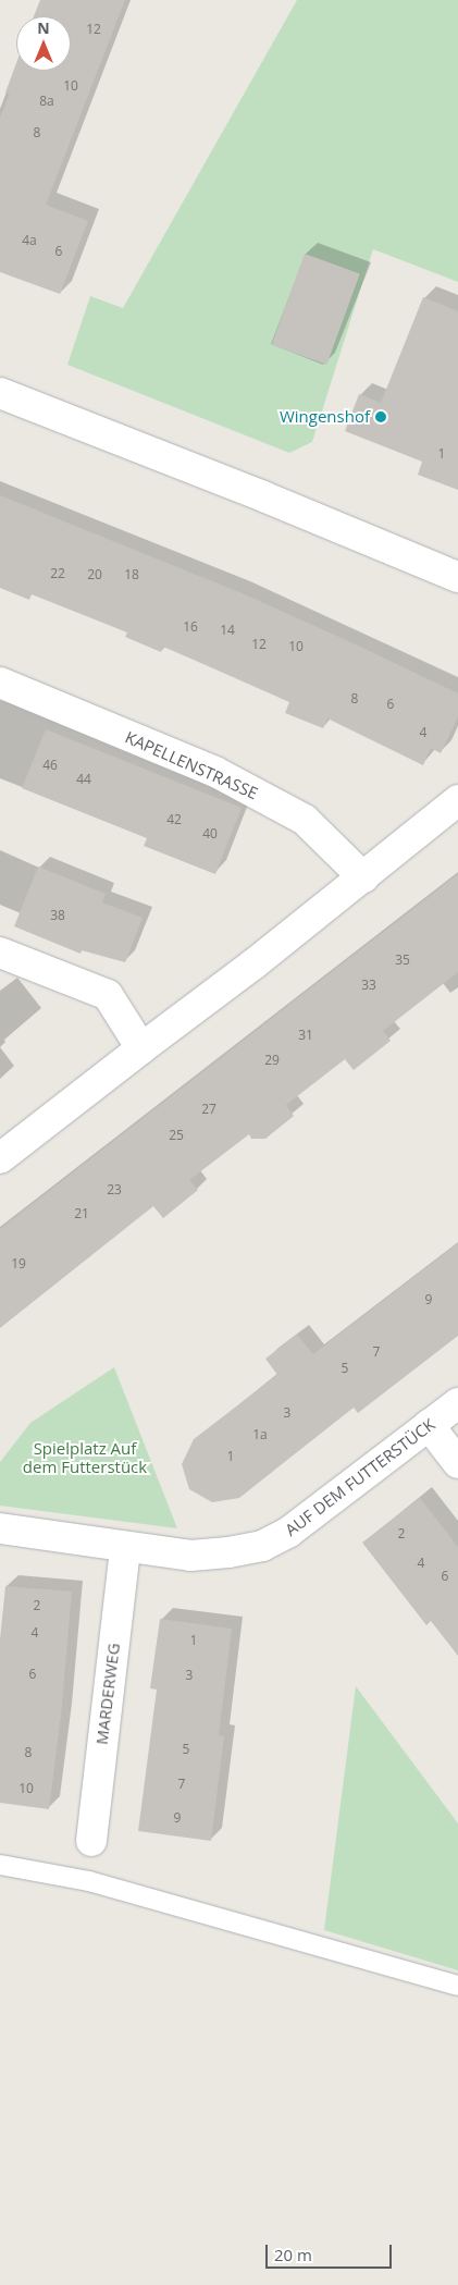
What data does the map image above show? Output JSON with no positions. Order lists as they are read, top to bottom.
{
  "streets": {
    "street": ["KAPELLENSTRASSE", "AUF DEM FUTTERSTÜCK", "MARDERWEG"]
  },
  "crossings": [
    ["AUF DEM FUTTERSTÜCK", "MARDERWEG"]
  ],
  "parks": ["Spielplatz Auf dem Futterstück"],
  "places": ["Wingenshof"],
  "house_numbers": [
    "12",
    "10",
    "8a",
    "8",
    "4a",
    "6",
    "1",
    "22",
    "20",
    "18",
    "16",
    "14",
    "12",
    "10",
    "8",
    "6",
    "4",
    "46",
    "44",
    "42",
    "40",
    "38",
    "35",
    "33",
    "31",
    "29",
    "27",
    "25",
    "23",
    "21",
    "19",
    "9",
    "7",
    "5",
    "3",
    "1a",
    "1",
    "2",
    "4",
    "6",
    "2",
    "4",
    "1",
    "6",
    "3",
    "5",
    "8",
    "7",
    "10",
    "9"
  ],
  "scale_bar": "20 m",
  "north": "top"
}
